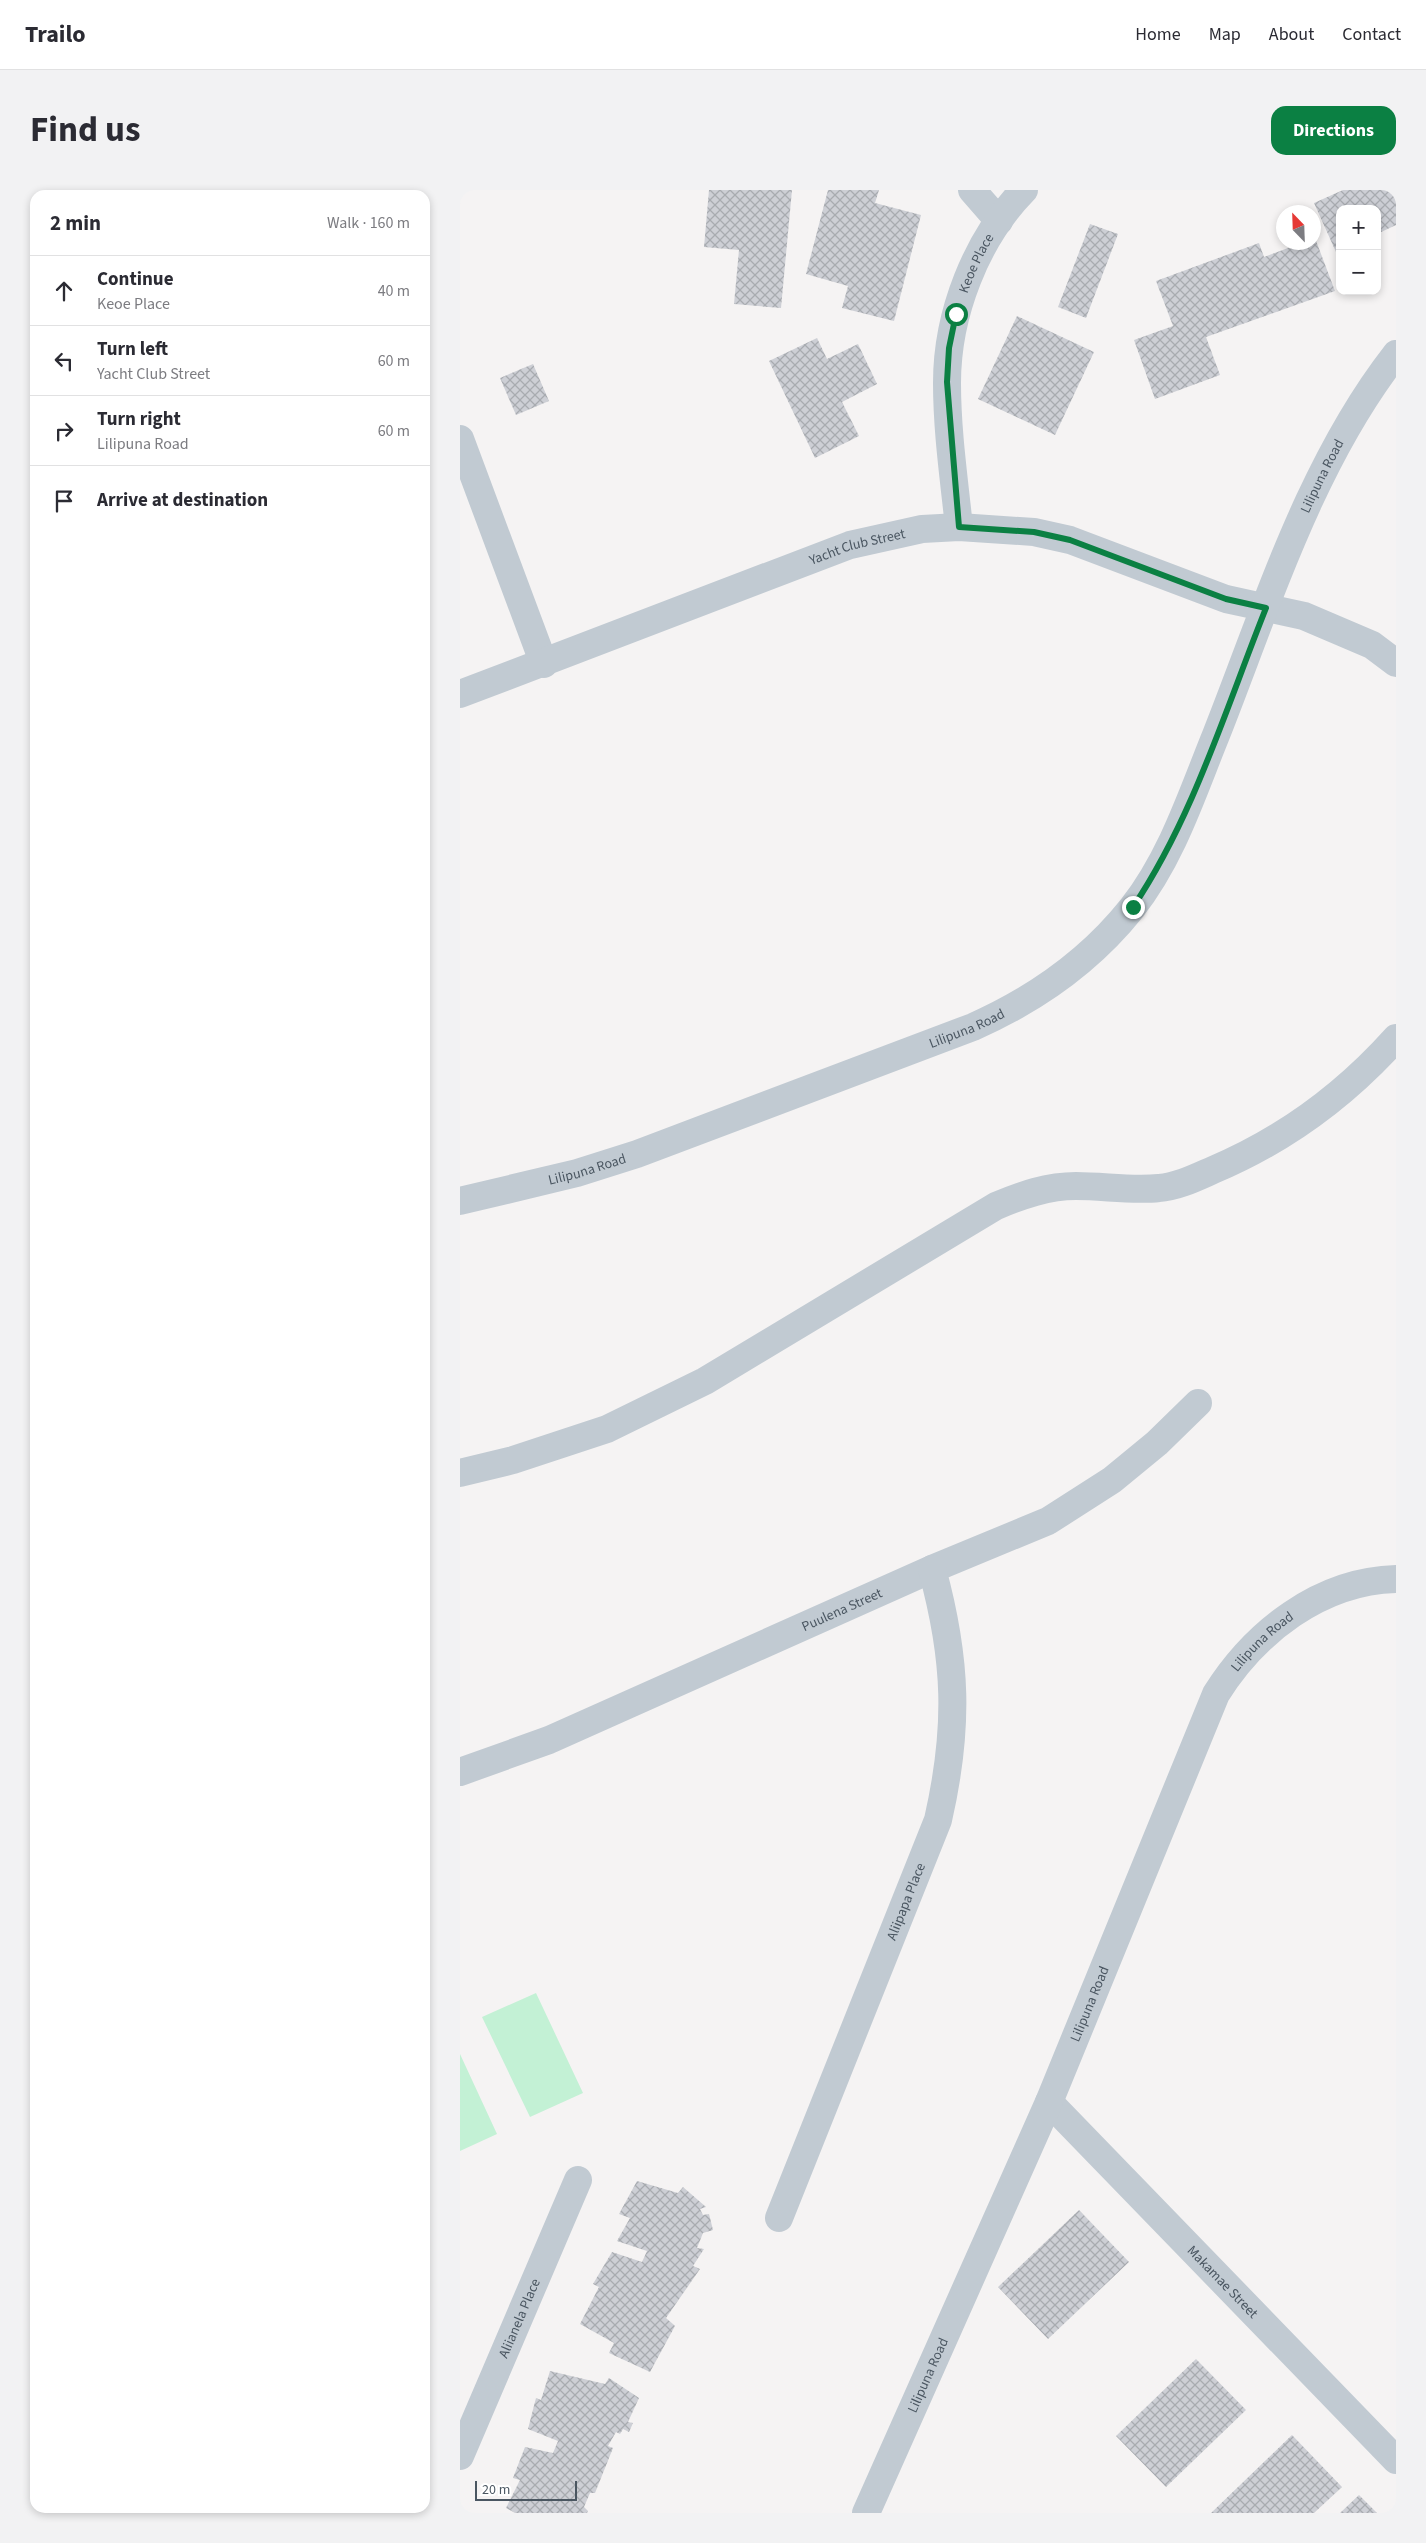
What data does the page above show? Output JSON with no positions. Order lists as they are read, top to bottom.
{
  "streets": {
    "street": [
      "Keoe Place",
      "Lilipuna Road",
      "Yacht Club Street",
      "Puulena Street",
      "Aliipapa Place",
      "Makamae Street",
      "Aliianela Place"
    ]
  },
  "crossings": [
    ["Keoe Place", "Yacht Club Street"],
    ["Lilipuna Road", "Yacht Club Street"],
    ["Lilipuna Road", "Makamae Street"],
    ["Puulena Street", "Aliipapa Place"]
  ],
  "scale_bar": "20 m",
  "north": "top left",
  "page": {
    "header": "Trailo",
    "nav": [
      "Home",
      "Map",
      "About",
      "Contact"
    ],
    "title": "Find us",
    "buttons": "Directions",
    "heading": ["2 min", "Walk · 160 m"],
    "map_buttons": ["+", "−"],
    "list": [
      ["Continue", "Keoe Place", "40 m"],
      ["Turn left", "Yacht Club Street", "60 m"],
      ["Turn right", "Lilipuna Road", "60 m"],
      "Arrive at destination"
    ],
    "scale": "20 m"
  }
}
